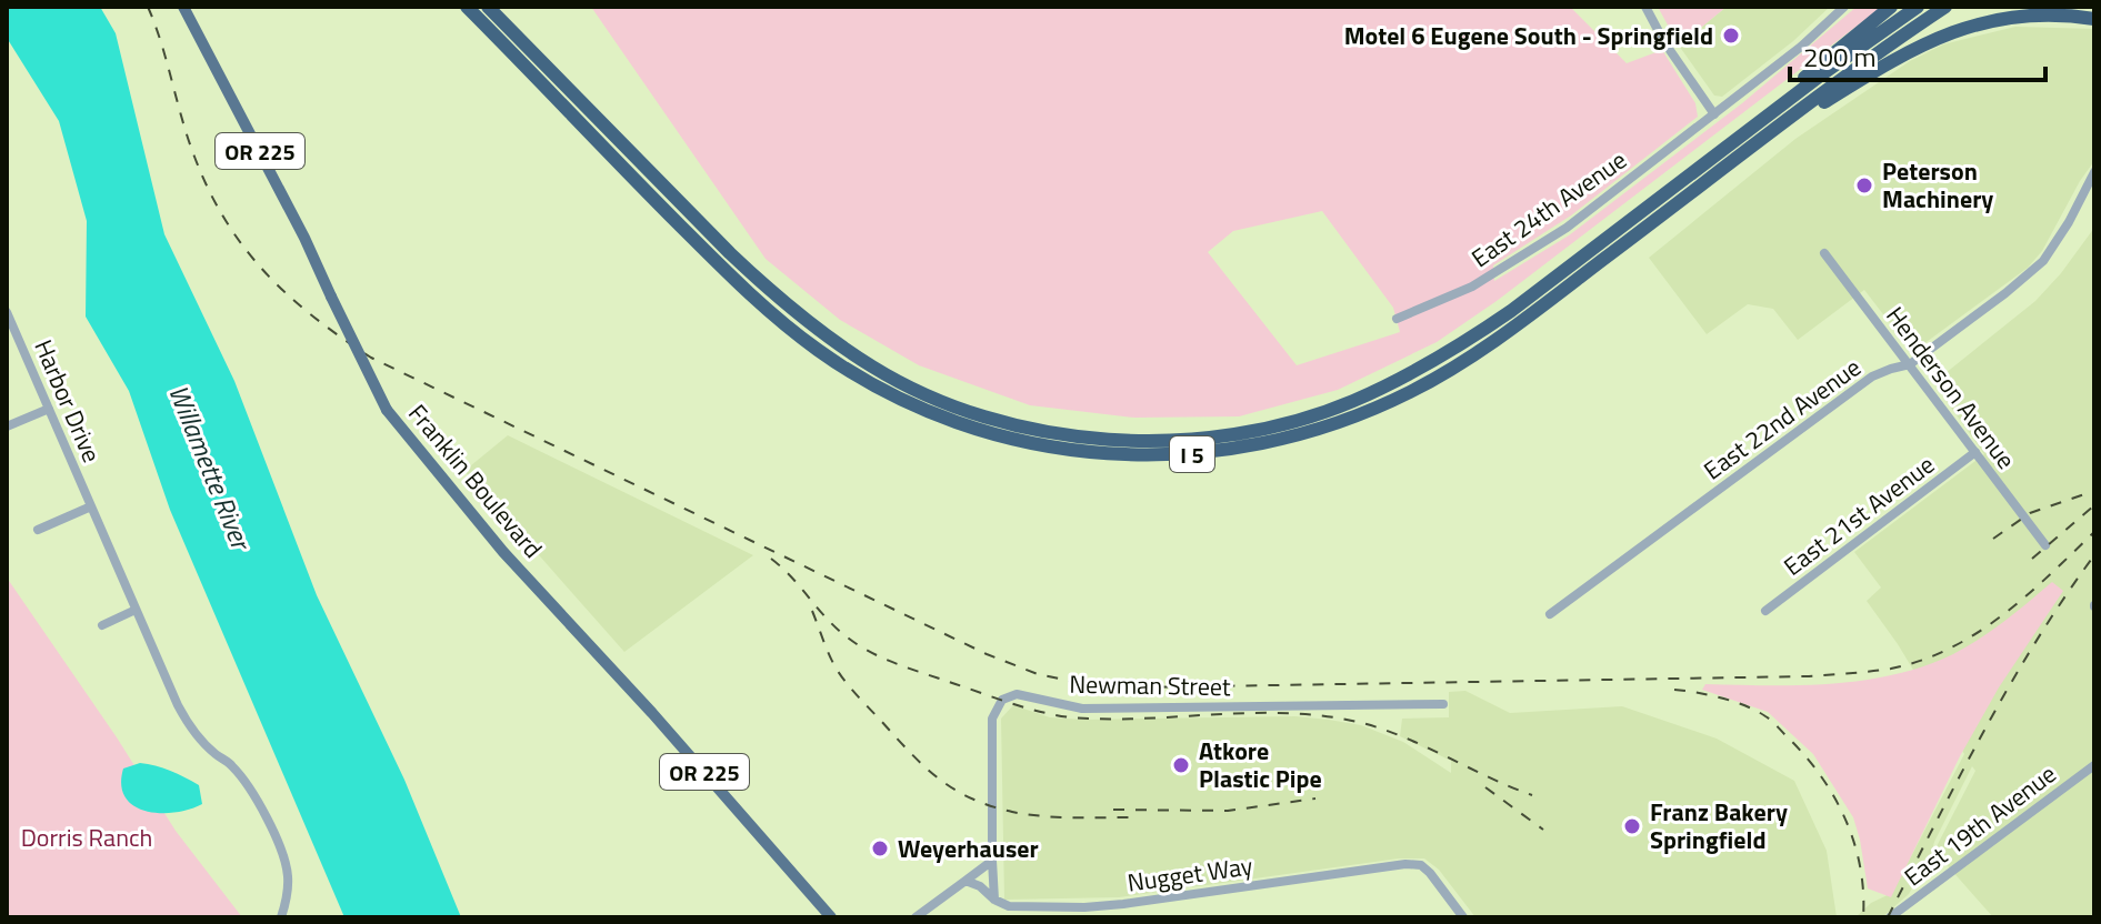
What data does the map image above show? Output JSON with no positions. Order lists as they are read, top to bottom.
{
  "streets": {
    "highway": ["I 5"],
    "main road": ["OR 225", "Franklin Boulevard"],
    "street": [
      "East 24th Avenue",
      "Henderson Avenue",
      "Harbor Drive",
      "East 22nd Avenue",
      "East 21st Avenue",
      "Newman Street",
      "East 19th Avenue",
      "Nugget Way"
    ]
  },
  "crossings": [
    ["Henderson Avenue", "East 22nd Avenue"],
    ["Henderson Avenue", "East 21st Avenue"]
  ],
  "water": ["Willamette River"],
  "parks": ["Dorris Ranch"],
  "places": [
    "Motel 6 Eugene South - Springfield",
    "Peterson Machinery",
    "Atkore Plastic Pipe",
    "Franz Bakery Springfield",
    "Weyerhauser"
  ],
  "scale_bar": "200 m"
}
